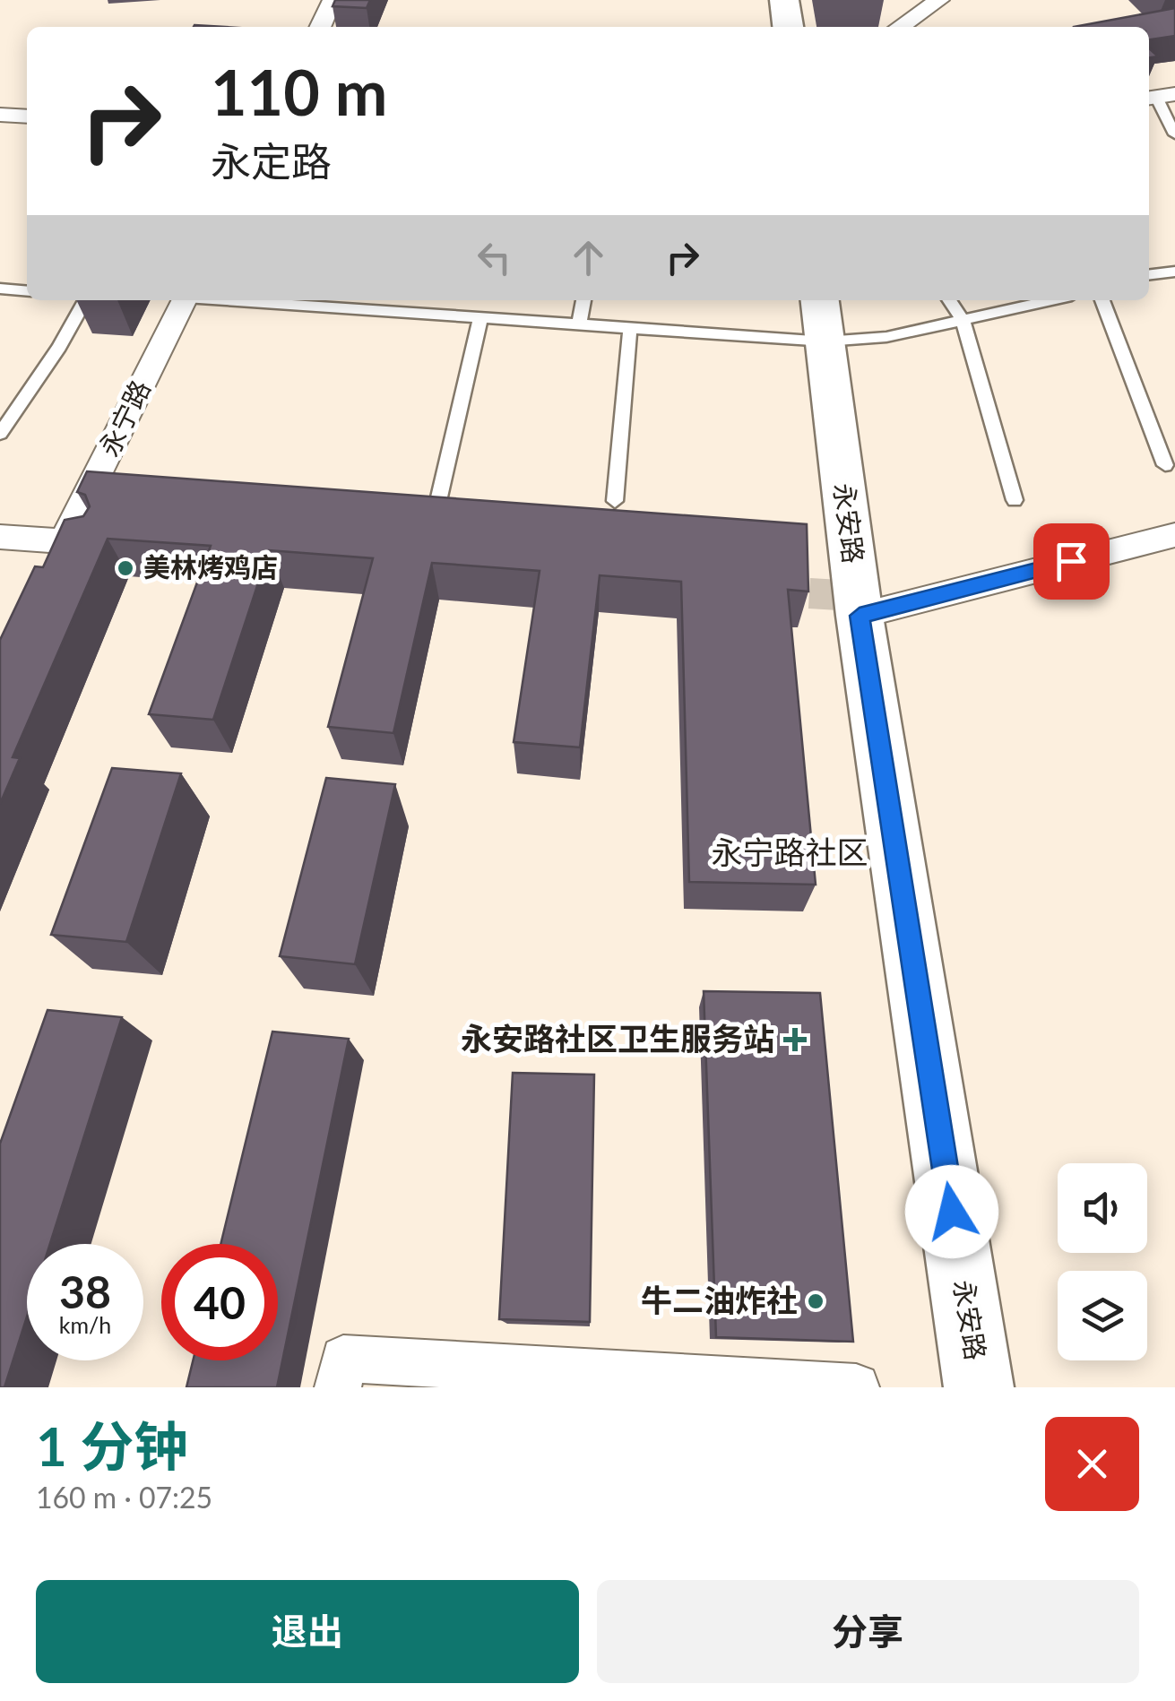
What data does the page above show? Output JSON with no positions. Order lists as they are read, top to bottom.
{
  "streets": {
    "street": ["永宁路", "永安路"]
  },
  "districts": ["永宁路社区"],
  "places": {
    "other": ["美林烤鸡店", "牛二油炸社"],
    "health": ["永安路社区卫生服务站"]
  },
  "page": {
    "turn": ["110 m", "永定路"],
    "speed": "38 km/h",
    "limit": "40",
    "heading": ["1 分钟", "160 m · 07:25"],
    "buttons": ["退出", "分享"]
  }
}
